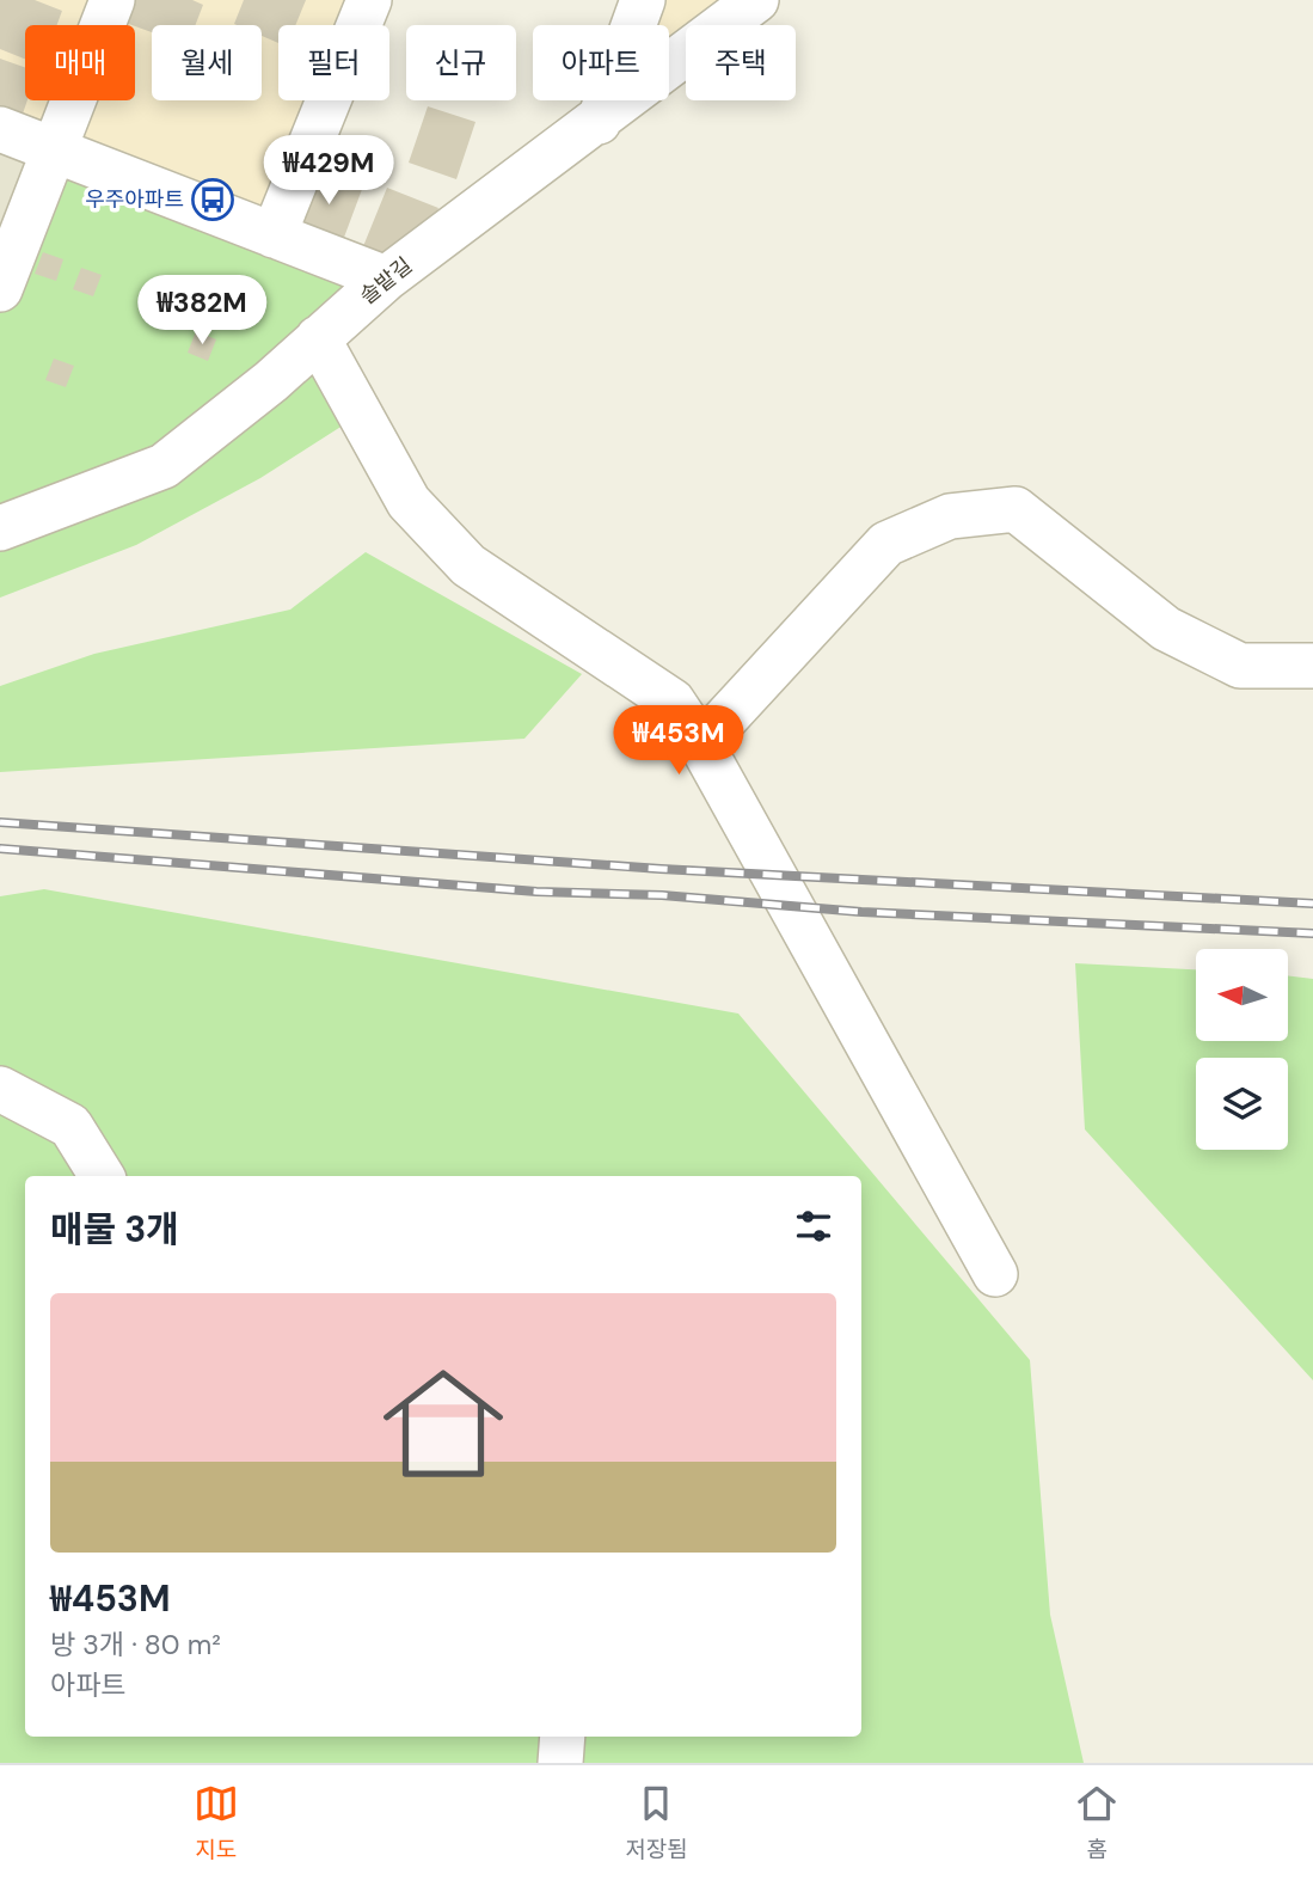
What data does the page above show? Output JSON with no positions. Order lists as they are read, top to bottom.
{
  "streets": {
    "street": ["솔밭길"]
  },
  "places": {
    "bus stop": ["우주아파트"]
  },
  "north": "left",
  "page": {
    "chip": [
      "매매",
      "월세",
      "필터",
      "신규",
      "아파트",
      "주택"
    ],
    "price": ["₩429M", "₩382M", "₩453M"],
    "heading": "매물 3개",
    "list": [
      {
        "name": "₩453M",
        "note": "방 3개 · 80 m² · 아파트"
      }
    ],
    "tabs": ["지도", "저장됨", "홈"]
  }
}
